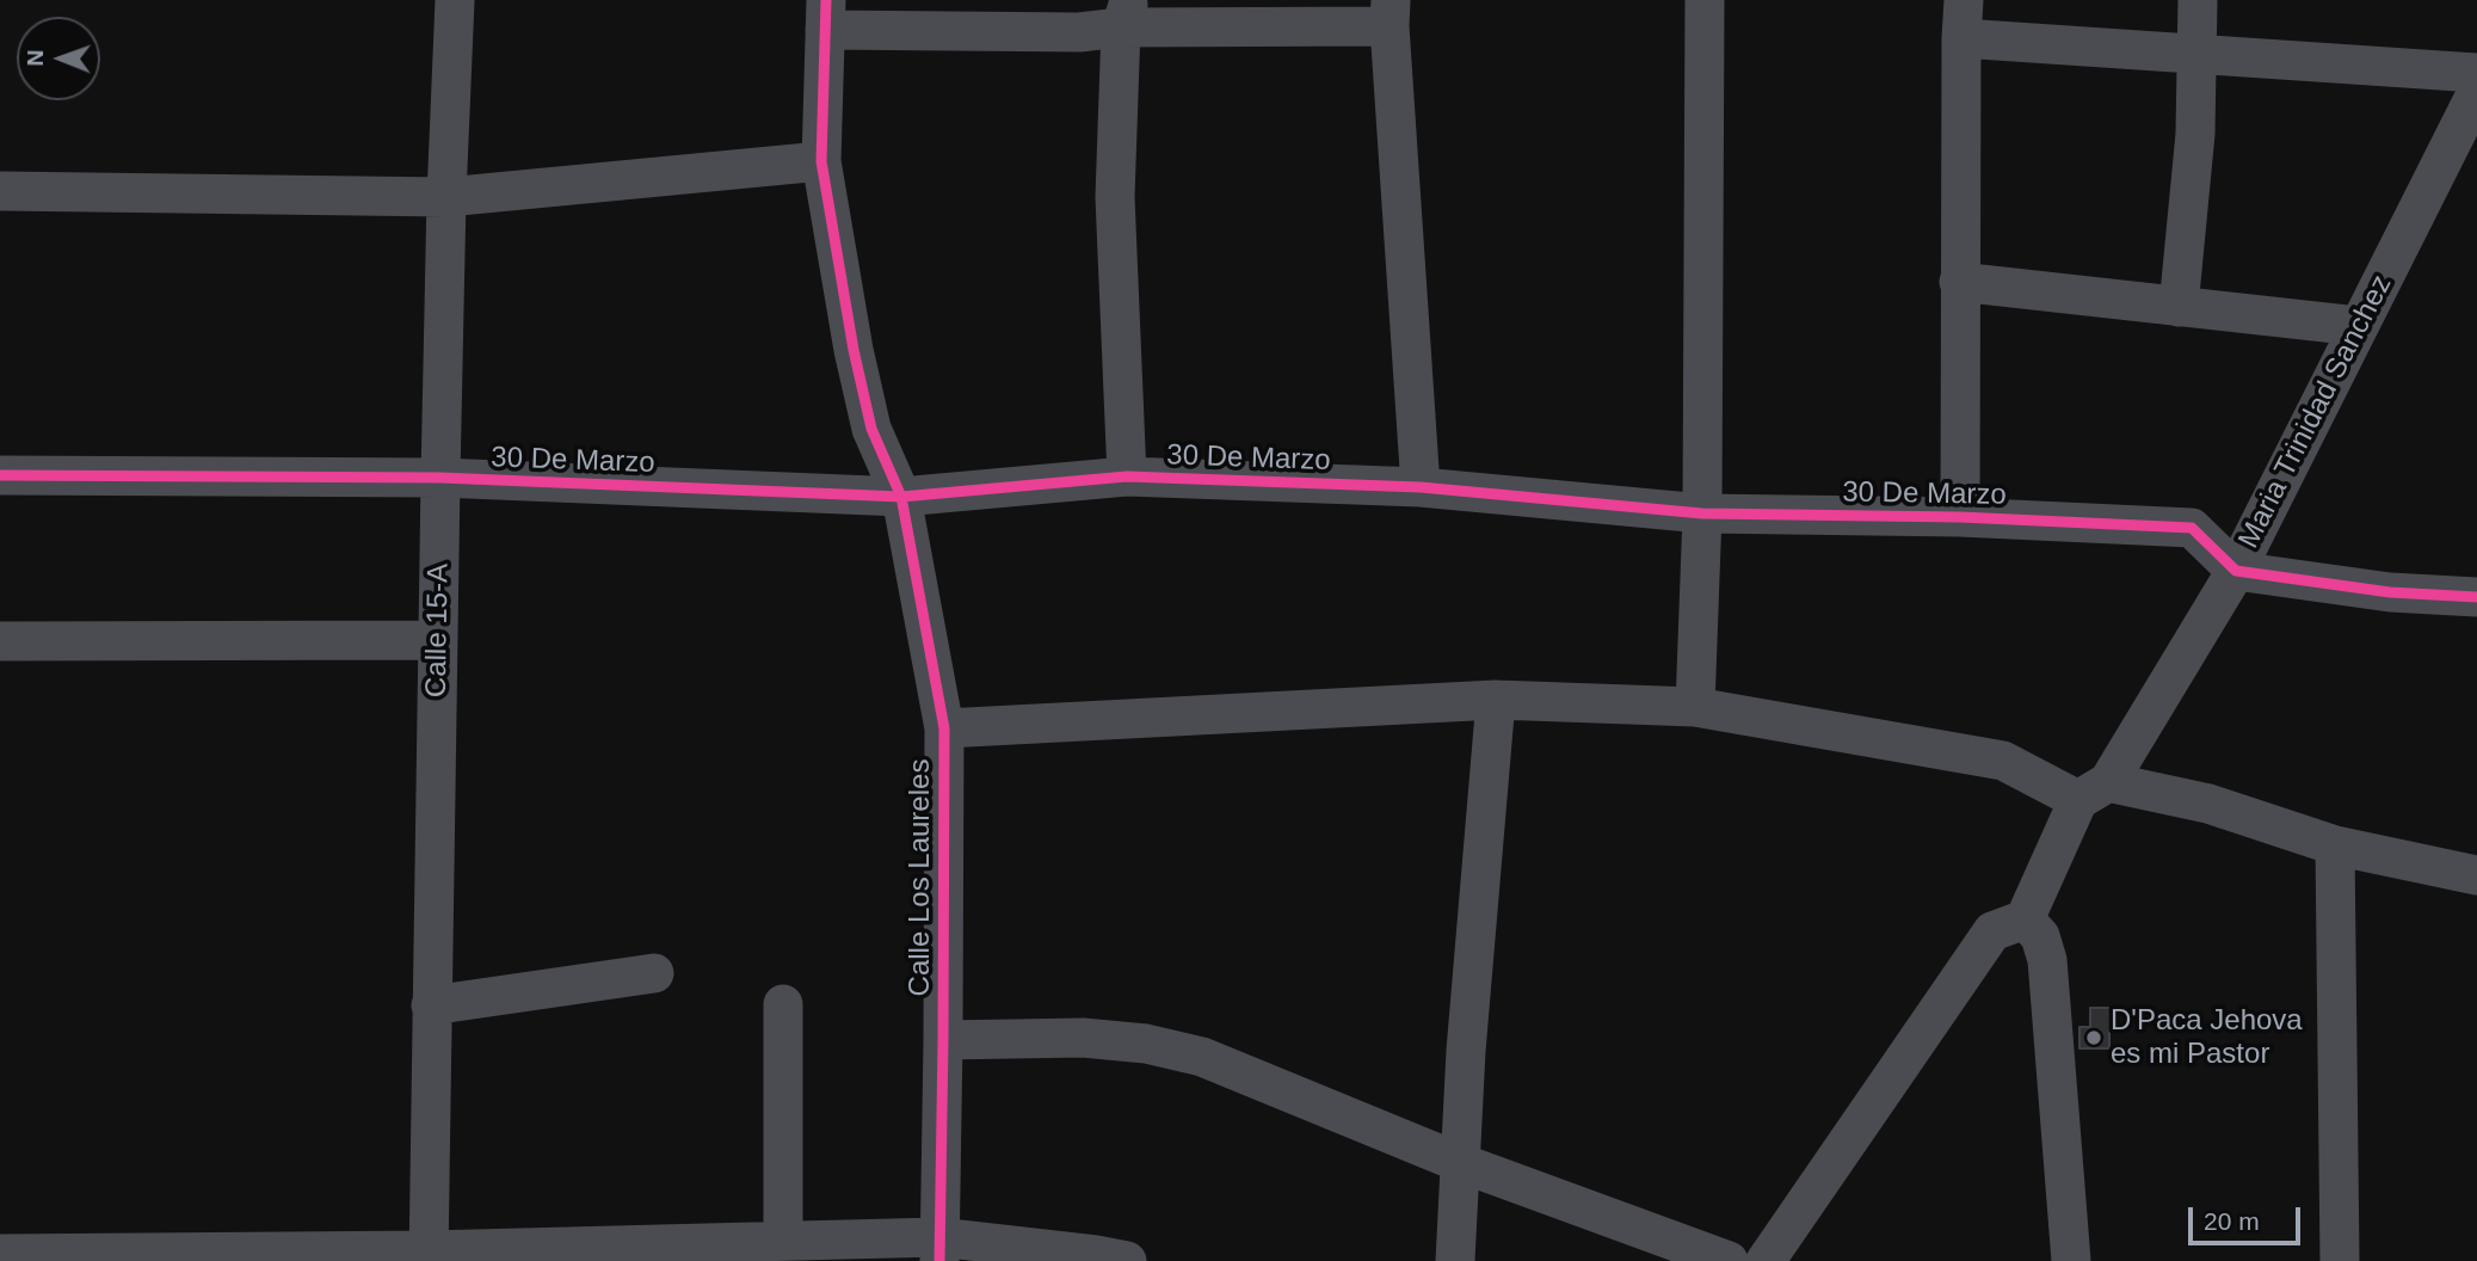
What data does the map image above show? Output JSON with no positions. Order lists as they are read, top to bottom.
{
  "streets": {
    "street": [
      "Maria Trinidad Sanchez",
      "30 De Marzo",
      "Calle 15-A",
      "Calle Los Laureles"
    ]
  },
  "crossings": [
    ["Maria Trinidad Sanchez", "30 De Marzo"],
    ["30 De Marzo", "Calle 15-A"],
    ["30 De Marzo", "Calle Los Laureles"]
  ],
  "places": ["D'Paca Jehova es mi Pastor"],
  "scale_bar": "20 m",
  "north": "left"
}
